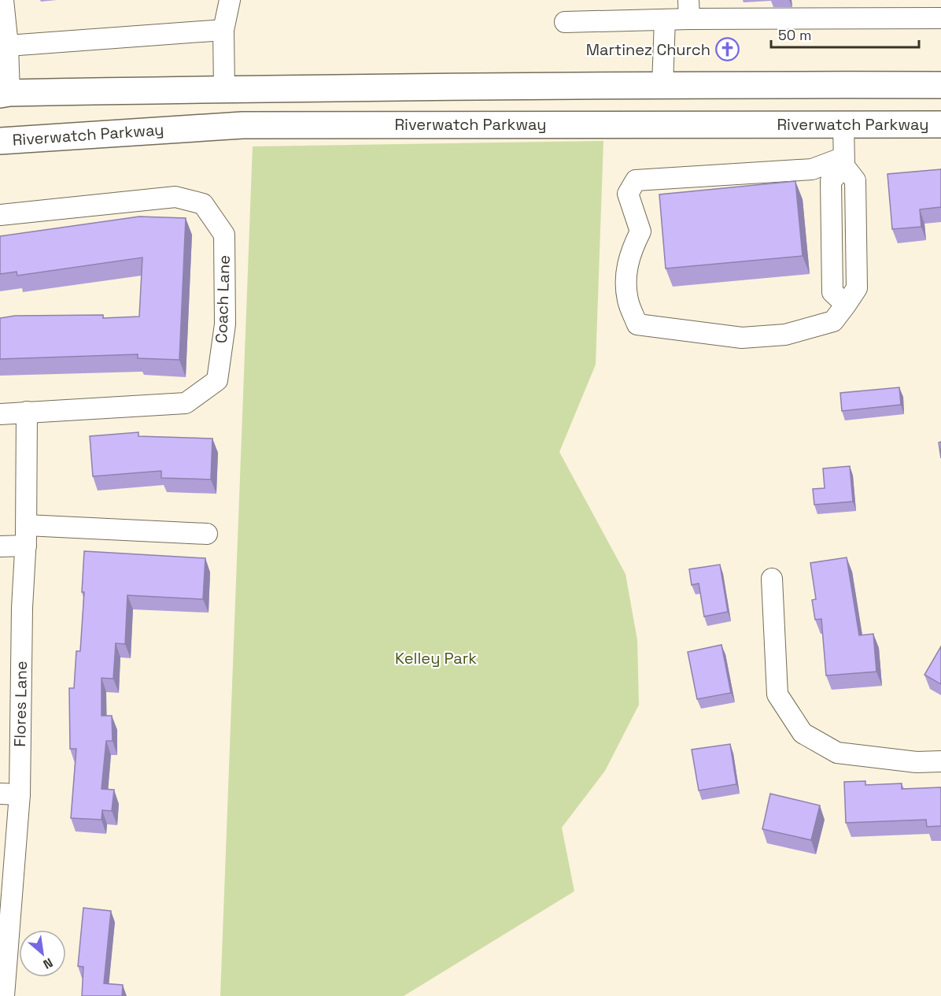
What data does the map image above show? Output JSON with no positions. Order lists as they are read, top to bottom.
{
  "streets": {
    "main road": ["Riverwatch Parkway"],
    "street": ["Coach Lane", "Flores Lane"]
  },
  "crossings": [
    ["Coach Lane", "Flores Lane"]
  ],
  "parks": ["Kelley Park"],
  "places": {
    "church": ["Martinez Church"]
  },
  "scale_bar": "50 m",
  "north": "bottom right"
}
